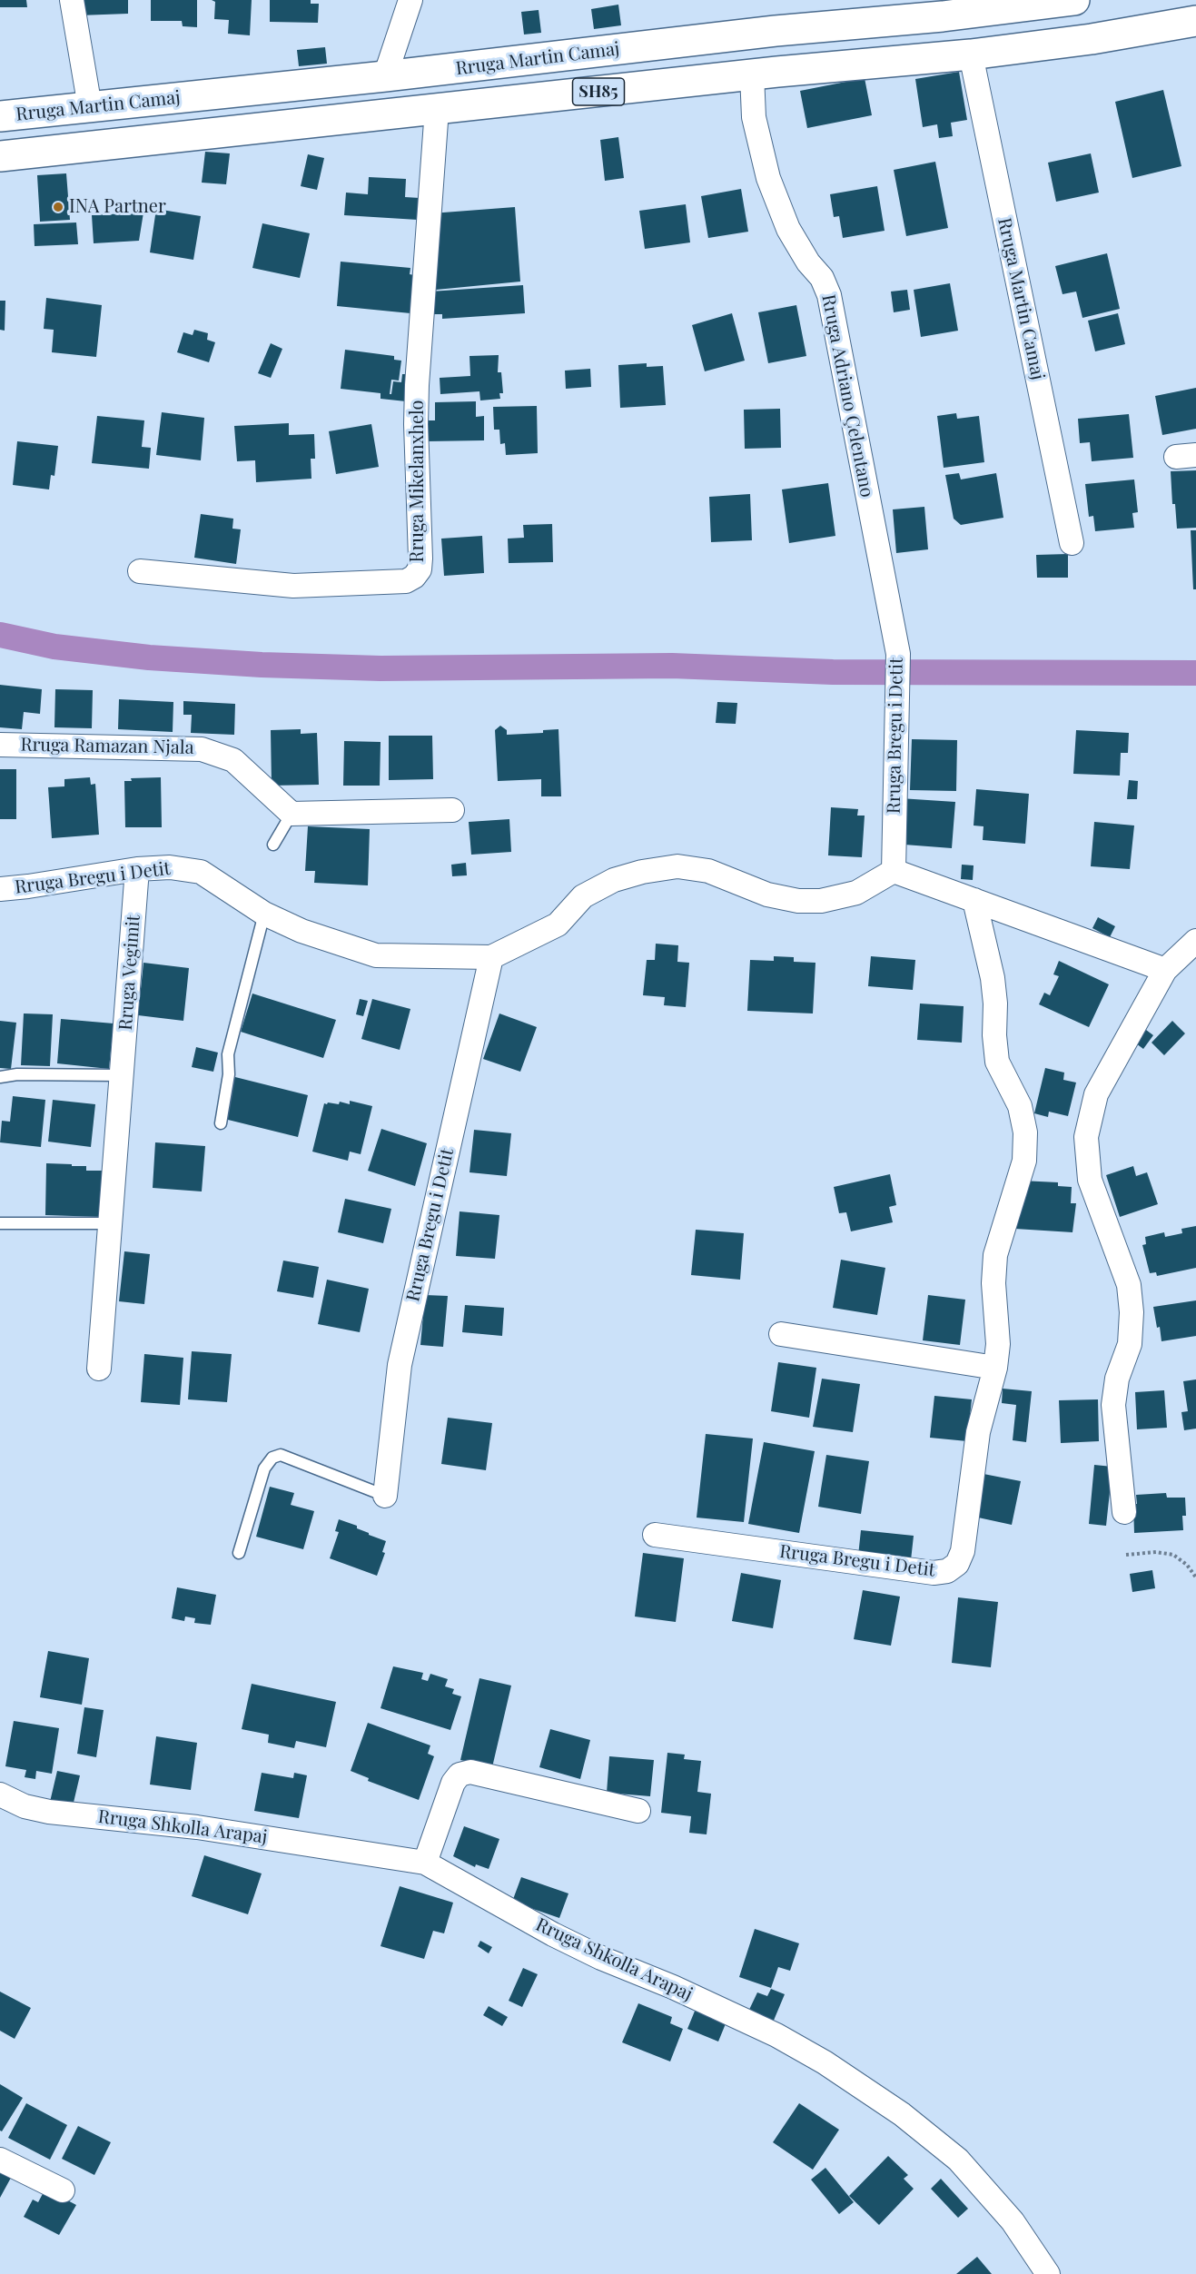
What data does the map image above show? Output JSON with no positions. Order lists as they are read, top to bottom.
{
  "streets": {
    "highway": ["Rruga Martin Camaj", "SH85"],
    "street": [
      "Rruga Adriano Çelentano",
      "Rruga Mikelanxhelo",
      "Rruga Bregu i Detit",
      "Rruga Ramazan Njala",
      "Rruga Vegimit",
      "Rruga Shkolla Arapaj"
    ]
  },
  "crossings": [
    ["Rruga Martin Camaj", "SH85"],
    ["SH85", "Rruga Adriano Çelentano"],
    ["SH85", "Rruga Mikelanxhelo"],
    ["Rruga Adriano Çelentano", "Rruga Bregu i Detit"],
    ["Rruga Bregu i Detit", "Rruga Vegimit"]
  ],
  "places": ["INA Partner"]
}
